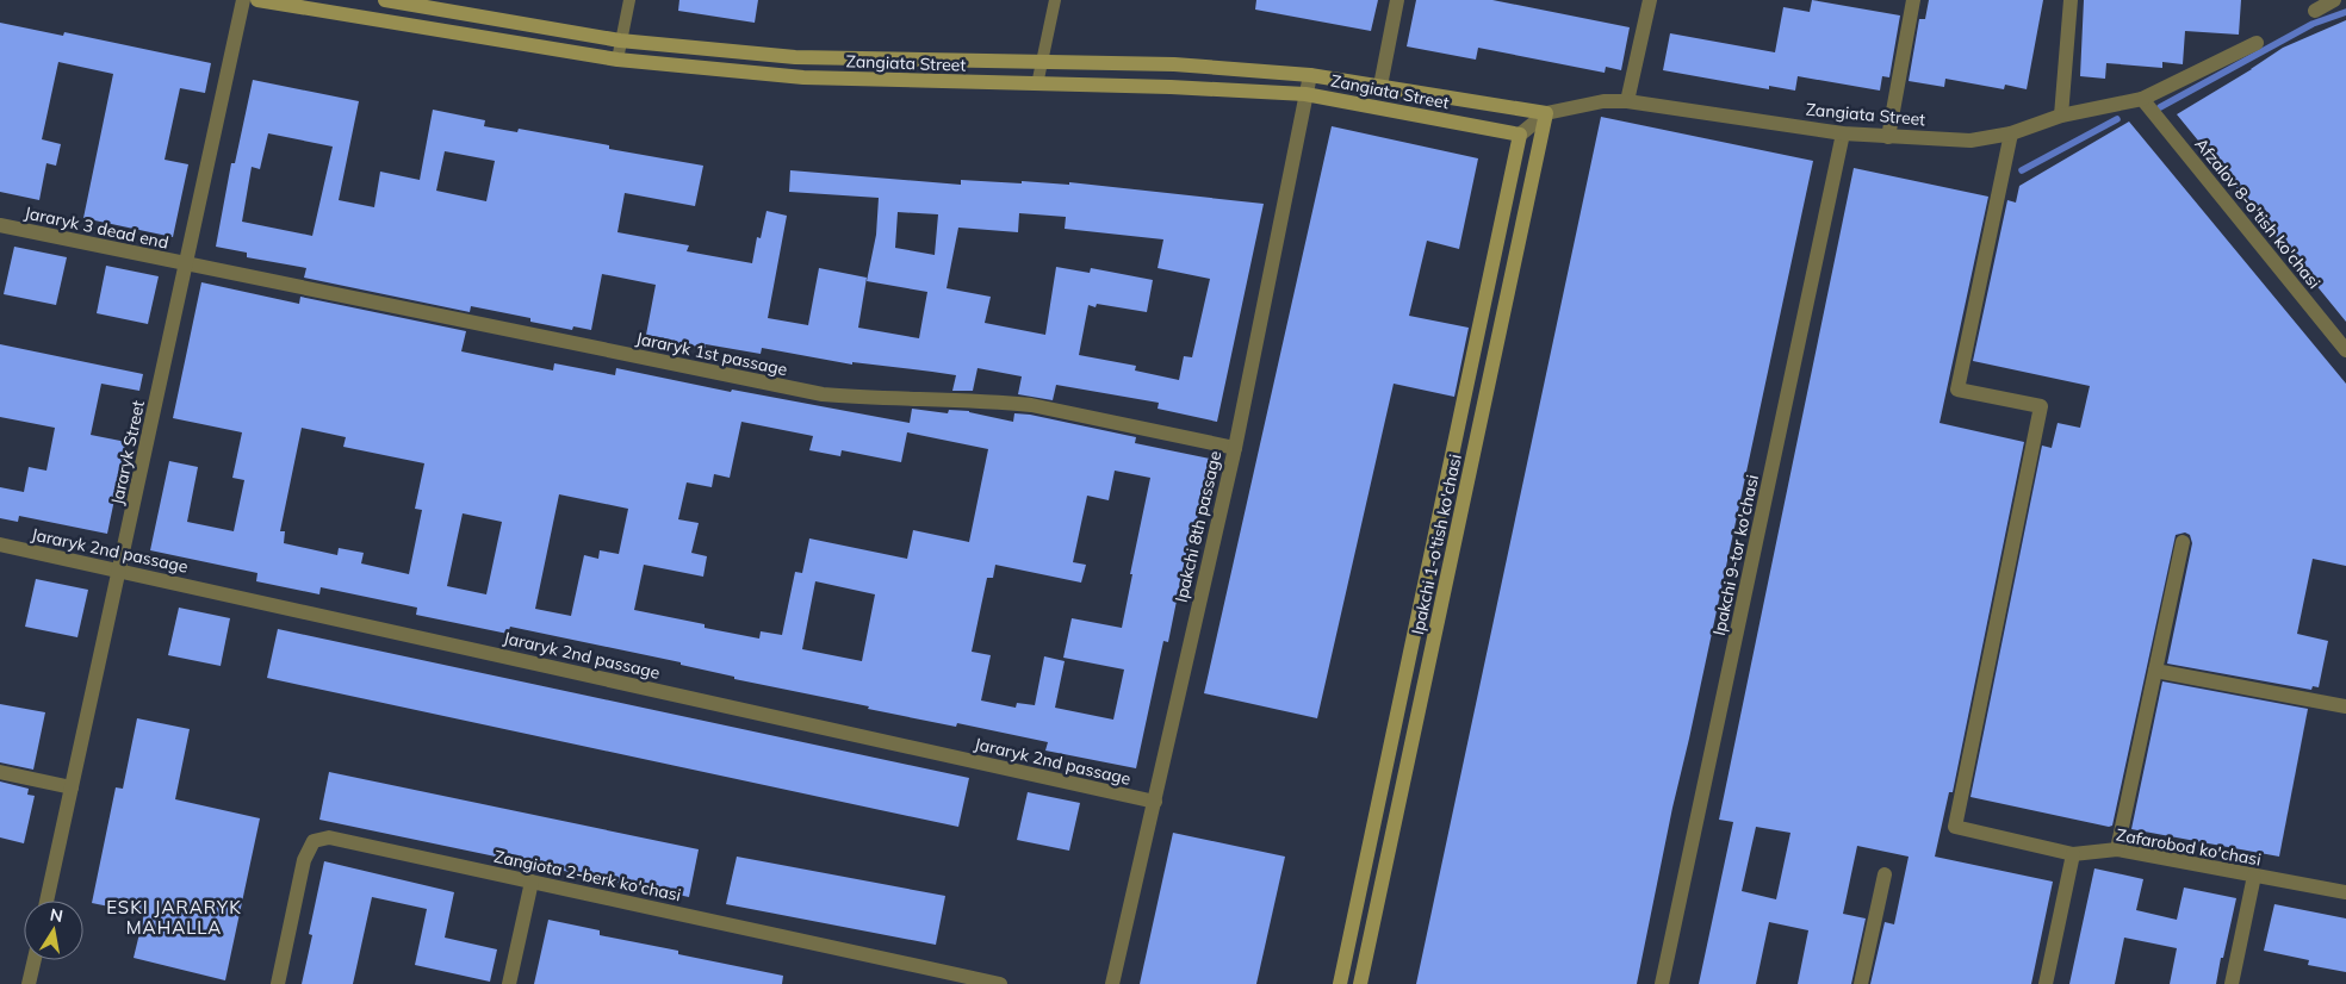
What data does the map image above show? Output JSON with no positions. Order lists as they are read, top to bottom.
{
  "streets": {
    "main road": ["Zangiata Street", "Ipakchi 1-o'tish ko'chasi"],
    "street": [
      "Afzalov 8-o'tish ko'chasi",
      "Jararyk 3 dead end",
      "Jararyk 1st passage",
      "Jararyk Street",
      "Ipakchi 8th passage",
      "Jararyk 2nd passage",
      "Ipakchi 9-tor ko'chasi",
      "Zafarobod ko'chasi",
      "Zangiota 2-berk ko'chasi"
    ]
  },
  "crossings": [
    ["Zangiata Street", "Afzalov 8-o'tish ko'chasi"],
    ["Zangiata Street", "Ipakchi 8th passage"],
    ["Zangiata Street", "Ipakchi 1-o'tish ko'chasi"],
    ["Zangiata Street", "Ipakchi 9-tor ko'chasi"],
    ["Zangiata Street", "Zafarobod ko'chasi"],
    ["Jararyk 3 dead end", "Jararyk 1st passage"],
    ["Jararyk 3 dead end", "Jararyk Street"],
    ["Jararyk 1st passage", "Jararyk Street"],
    ["Jararyk 1st passage", "Ipakchi 8th passage"],
    ["Jararyk Street", "Jararyk 2nd passage"],
    ["Ipakchi 8th passage", "Jararyk 2nd passage"]
  ],
  "districts": ["ESKI JARARYK MAHALLA"],
  "north": "top"
}
